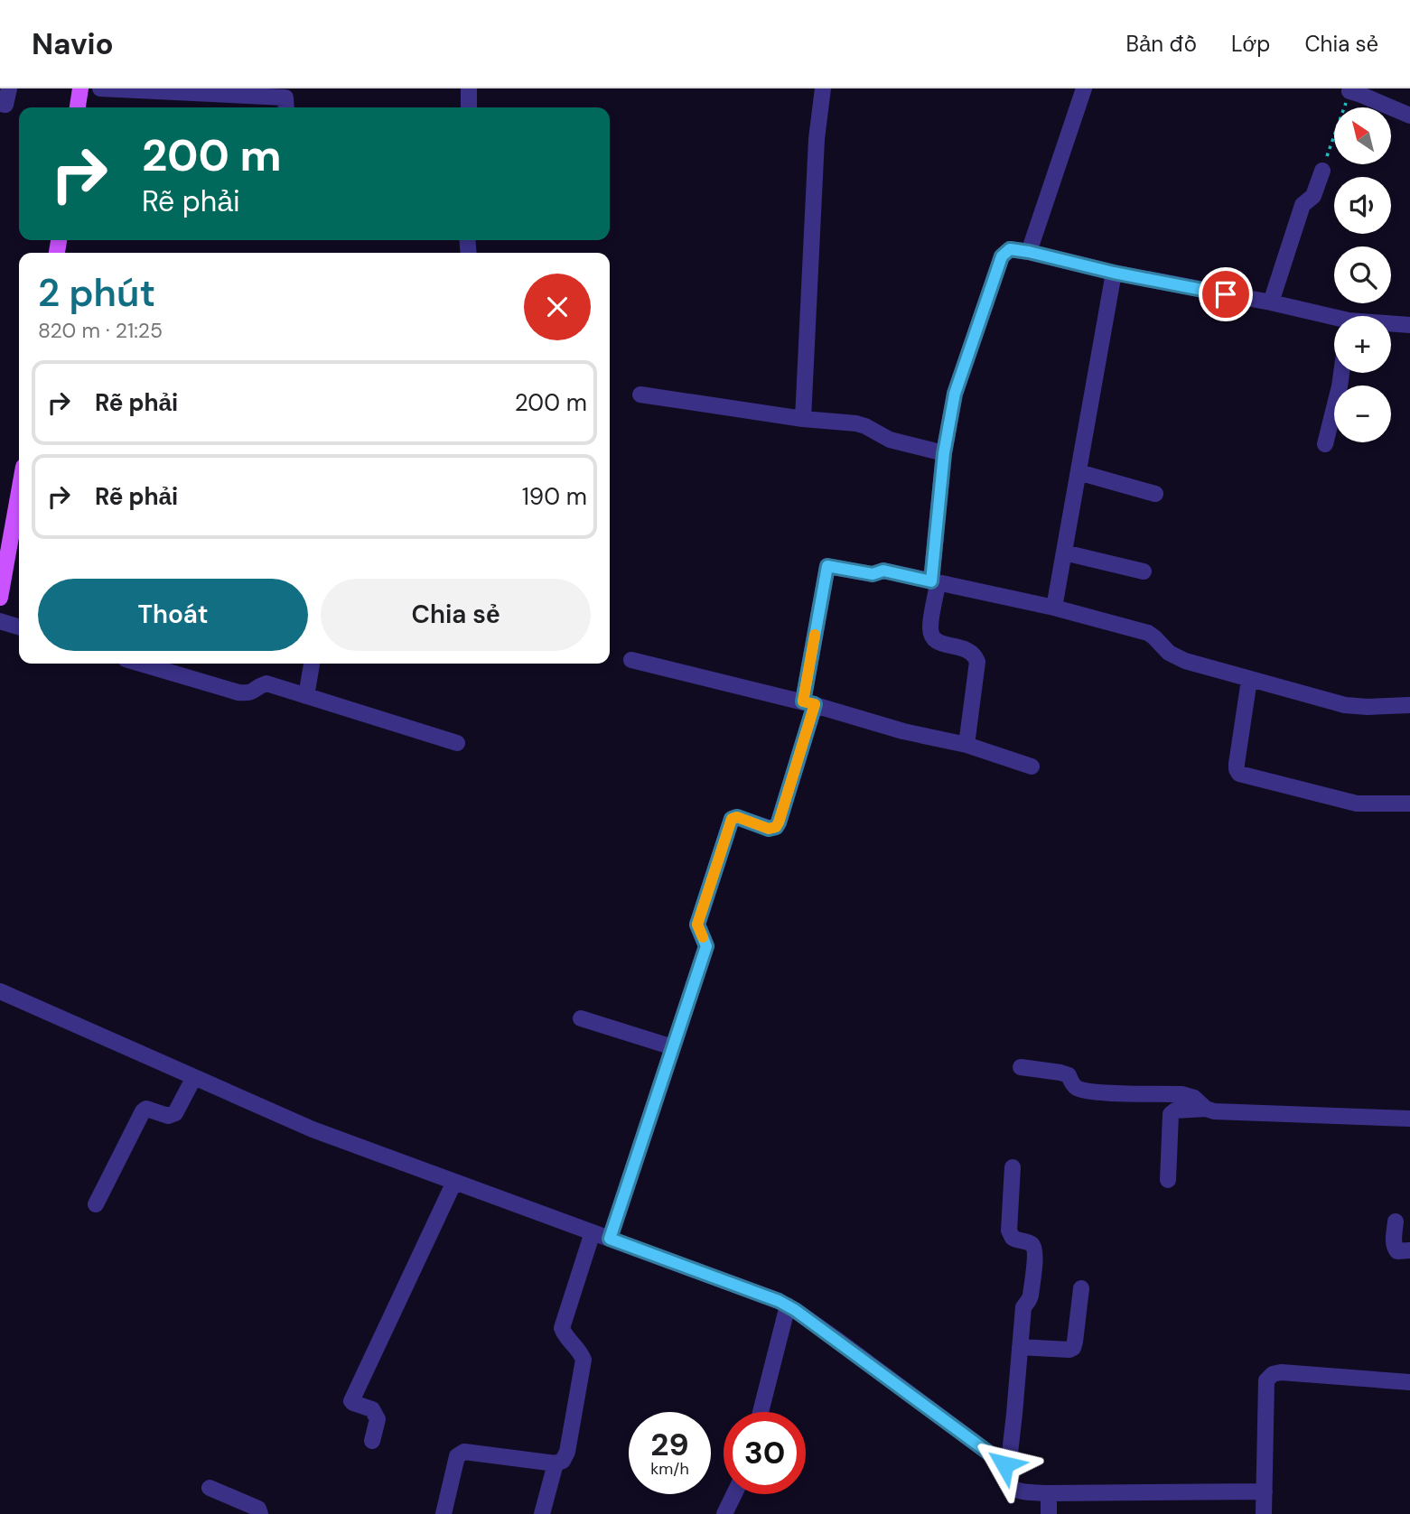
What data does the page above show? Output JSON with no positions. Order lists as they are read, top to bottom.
{
  "north": "top left",
  "page": {
    "header": "Navio",
    "nav": ["Bản đồ", "Lớp", "Chia sẻ"],
    "map_buttons": ["+", "−"],
    "turn": ["200 m", "Rẽ phải"],
    "heading": ["2 phút", "820 m · 21:25"],
    "list": [
      {
        "name": "Rẽ phải",
        "value": "200 m"
      },
      {
        "name": "Rẽ phải",
        "value": "190 m"
      }
    ],
    "buttons": ["Thoát", "Chia sẻ"],
    "speed": "29 km/h",
    "limit": "30"
  }
}
